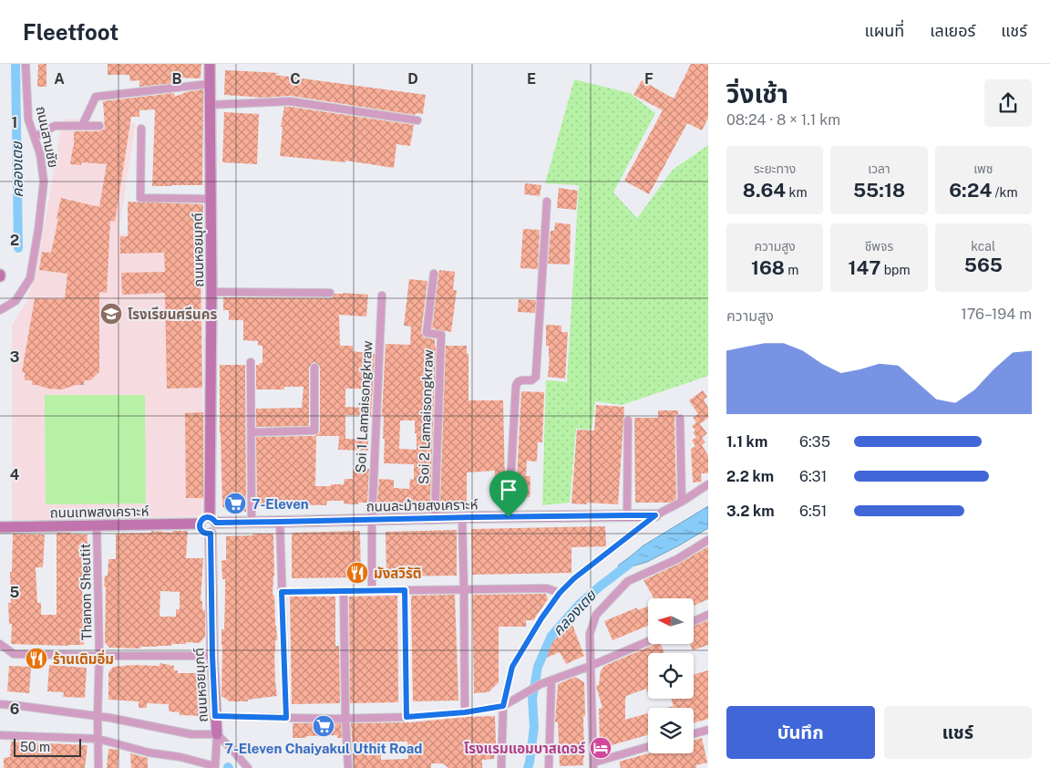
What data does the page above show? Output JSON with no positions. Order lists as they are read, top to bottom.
{
  "streets": {
    "street": [
      "ถนนสามชัย",
      "ถนนหอยมุกต์",
      "Soi 1 Lamaisongkraw",
      "Soi 2 Lamaisongkraw",
      "ถนนละม้ายสงเคราะห์",
      "ถนนเทพสงเคราะห์",
      "Thanon Sheutit"
    ]
  },
  "crossings": [
    ["ถนนหอยมุกต์", "ถนนละม้ายสงเคราะห์"],
    ["ถนนหอยมุกต์", "ถนนเทพสงเคราะห์"],
    ["Soi 1 Lamaisongkraw", "ถนนละม้ายสงเคราะห์"],
    ["Soi 2 Lamaisongkraw", "ถนนละม้ายสงเคราะห์"],
    ["ถนนละม้ายสงเคราะห์", "ถนนเทพสงเคราะห์"],
    ["ถนนเทพสงเคราะห์", "Thanon Sheutit"]
  ],
  "water": ["คลองเตย"],
  "places": {
    "school or university": ["โรงเรียนศรีนคร"],
    "supermarket": ["7-Eleven", "7-Eleven Chaiyakul Uthit Road"],
    "restaurant": ["มังสวิรัติ", "ร้านเติมอิ่ม"],
    "hotel": ["โรงแรมแอมบาสเดอร์"]
  },
  "scale_bar": "50 m",
  "north": "left",
  "page": {
    "header": "Fleetfoot",
    "nav": ["แผนที่", "เลเยอร์", "แชร์"],
    "heading": ["วิ่งเช้า", "08:24 · 8 × 1.1 km"],
    "stats": [
      ["ระยะทาง", "8.64 km"],
      ["เวลา", "55:18"],
      ["เพซ", "6:24 /km"],
      ["ความสูง", "168 m"],
      ["ชีพจร", "147 bpm"],
      ["kcal", "565"]
    ],
    "chart": ["ความสูง", "176–194 m"],
    "list": [
      {
        "name": "1.1 km",
        "note": "6:35"
      },
      {
        "name": "2.2 km",
        "note": "6:31"
      },
      {
        "name": "3.2 km",
        "note": "6:51"
      }
    ],
    "buttons": ["บันทึก", "แชร์"],
    "scale": "50 m"
  },
  "grid": {
    "columns": [
      "A",
      "B",
      "C",
      "D",
      "E",
      "F"
    ],
    "rows": [
      "1",
      "2",
      "3",
      "4",
      "5",
      "6"
    ]
  }
}
